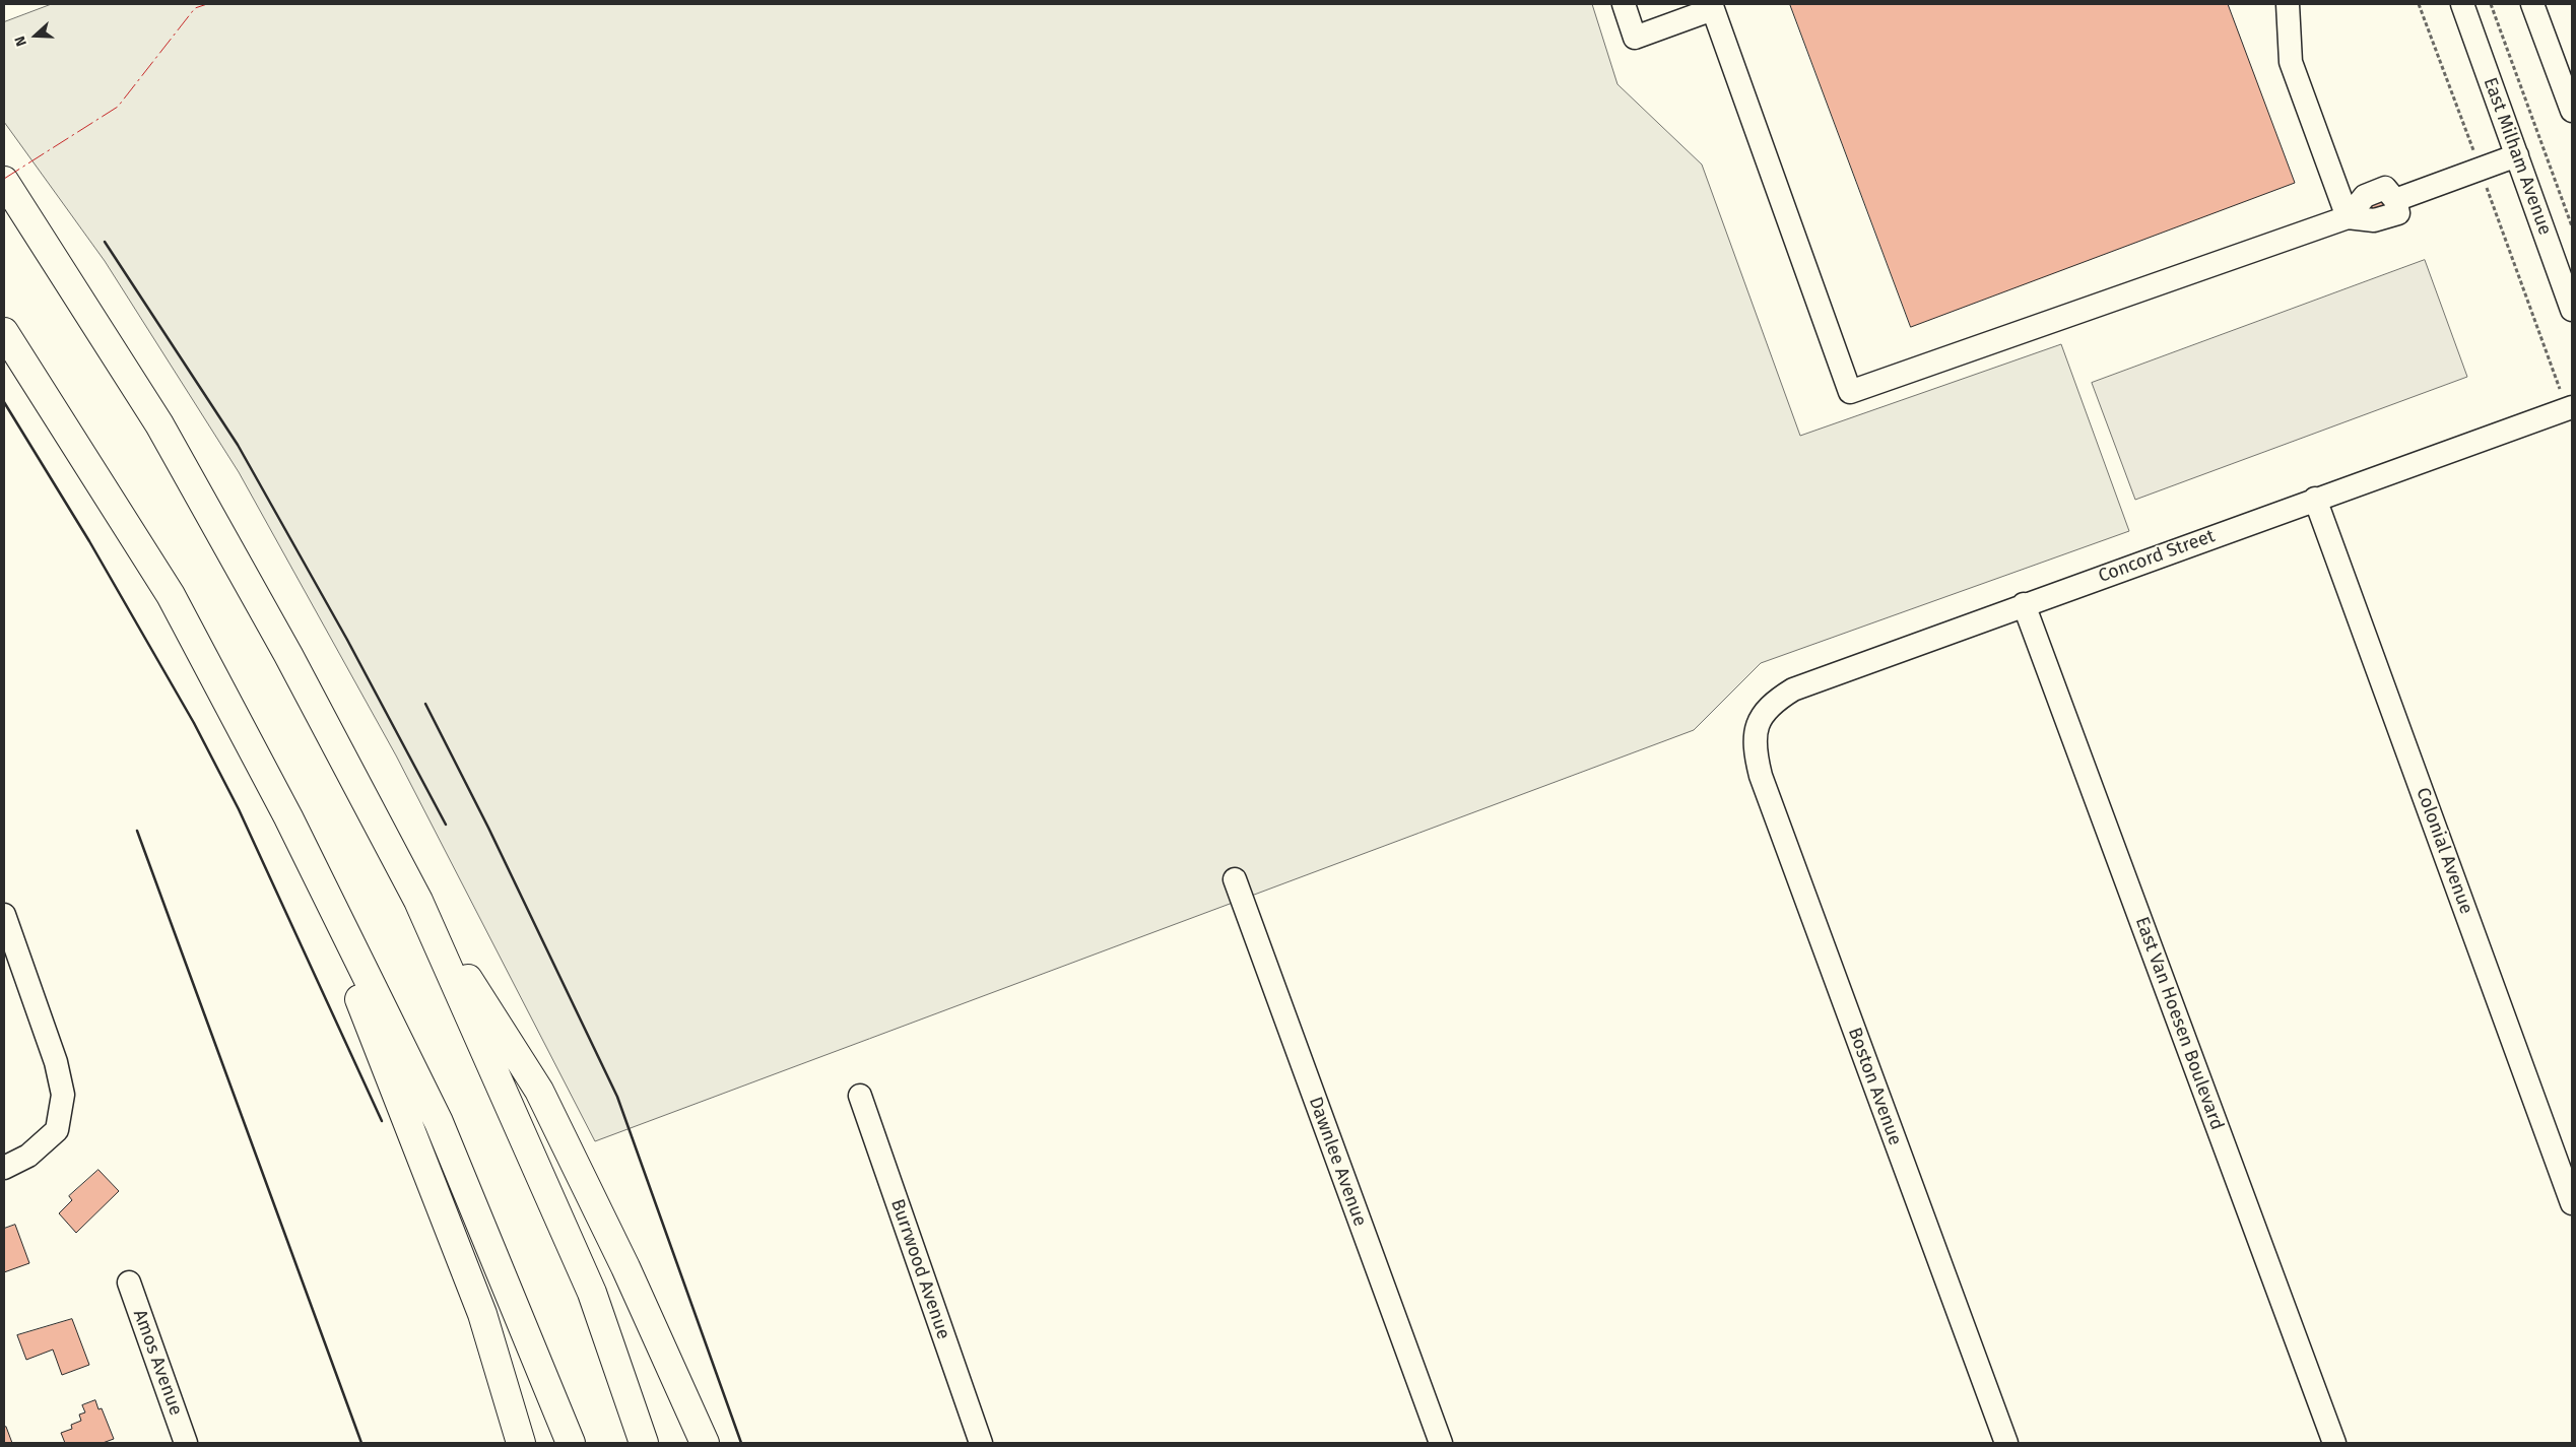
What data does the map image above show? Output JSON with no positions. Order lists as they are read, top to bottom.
{
  "streets": {
    "street": [
      "East Milham Avenue",
      "Concord Street",
      "Colonial Avenue",
      "East Van Hoesen Boulevard",
      "Boston Avenue",
      "Dawnlee Avenue",
      "Burrwood Avenue",
      "Amos Avenue"
    ]
  },
  "crossings": [
    ["Concord Street", "Colonial Avenue"],
    ["Concord Street", "East Van Hoesen Boulevard"],
    ["Concord Street", "Boston Avenue"]
  ],
  "north": "left"
}
